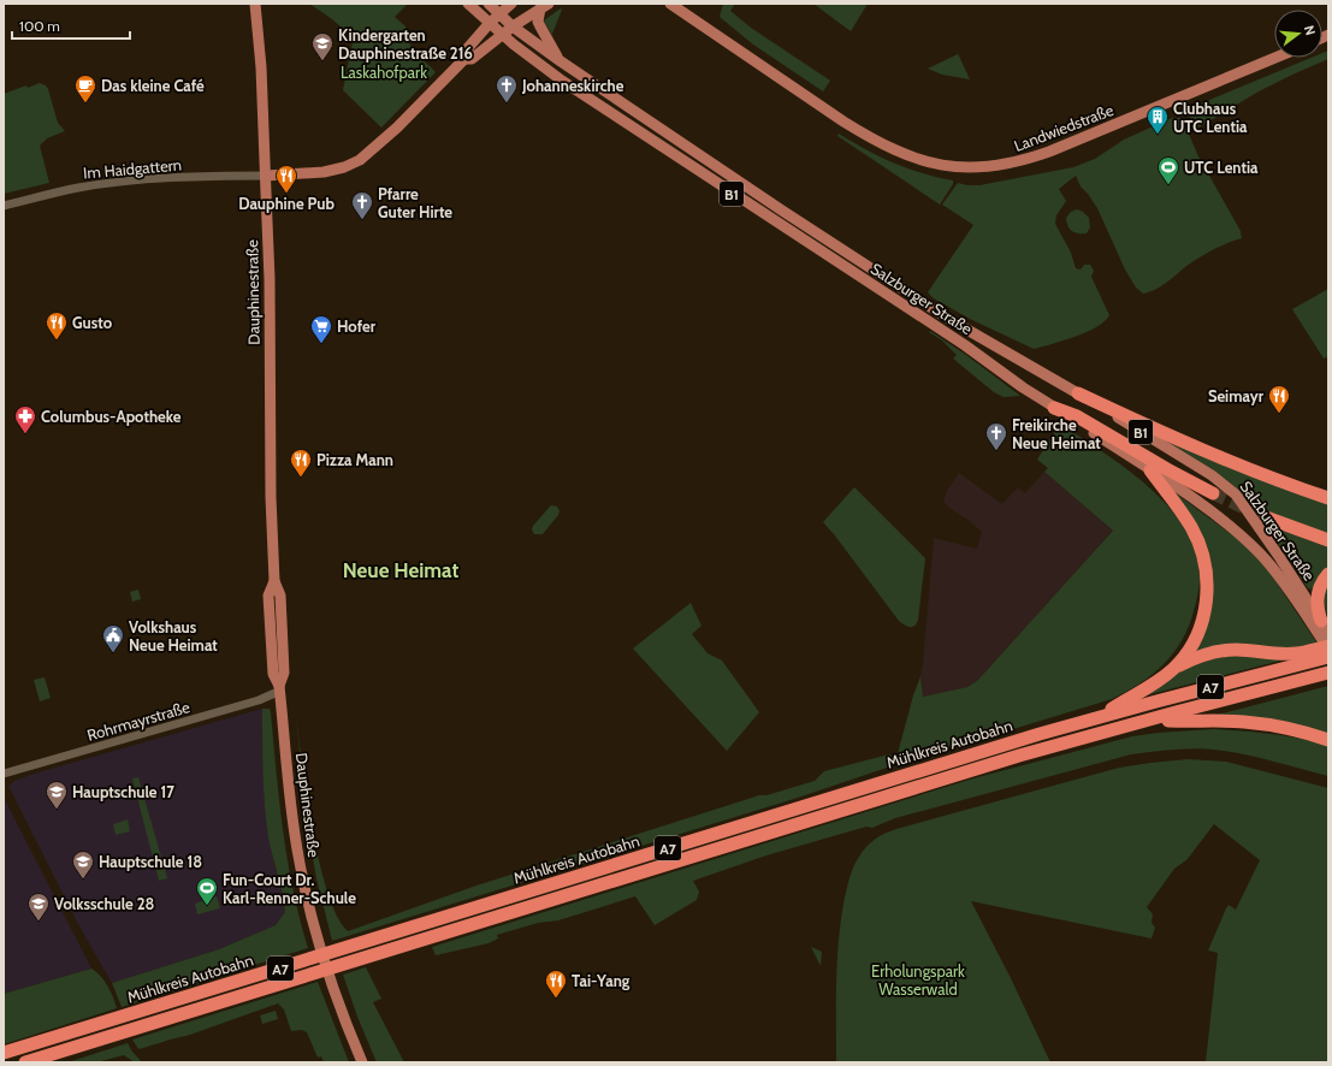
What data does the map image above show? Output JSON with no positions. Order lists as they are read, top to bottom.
{
  "streets": {
    "highway": ["A7", "Mühlkreis Autobahn"],
    "main road": [
      "Landwiedstraße",
      "B1",
      "Dauphinestraße",
      "Salzburger Straße"
    ],
    "street": ["Im Haidgattern", "Rohrmayrstraße"]
  },
  "crossings": [
    ["Im Haidgattern", "Dauphinestraße"],
    ["B1", "Salzburger Straße"],
    ["Dauphinestraße", "Rohrmayrstraße"]
  ],
  "districts": ["Neue Heimat"],
  "parks": ["Laskahofpark", "Erholungspark Wasserwald"],
  "places": {
    "school or university": [
      "Kindergarten Dauphinestraße 216",
      "Hauptschule 17",
      "Hauptschule 18",
      "Volksschule 28"
    ],
    "cafe": ["Das kleine Café"],
    "church": ["Johanneskirche", "Pfarre Guter Hirte", "Freikirche Neue Heimat"],
    "building": ["Clubhaus UTC Lentia"],
    "sports": ["UTC Lentia", "Fun-Court Dr. Karl-Renner-Schule"],
    "restaurant": [
      "Dauphine Pub",
      "Gusto",
      "Seimayr",
      "Pizza Mann",
      "Tai-Yang"
    ],
    "supermarket": ["Hofer"],
    "pharmacy": ["Columbus-Apotheke"],
    "public building": ["Volkshaus Neue Heimat"]
  },
  "scale_bar": "100 m",
  "north": "right"
}
